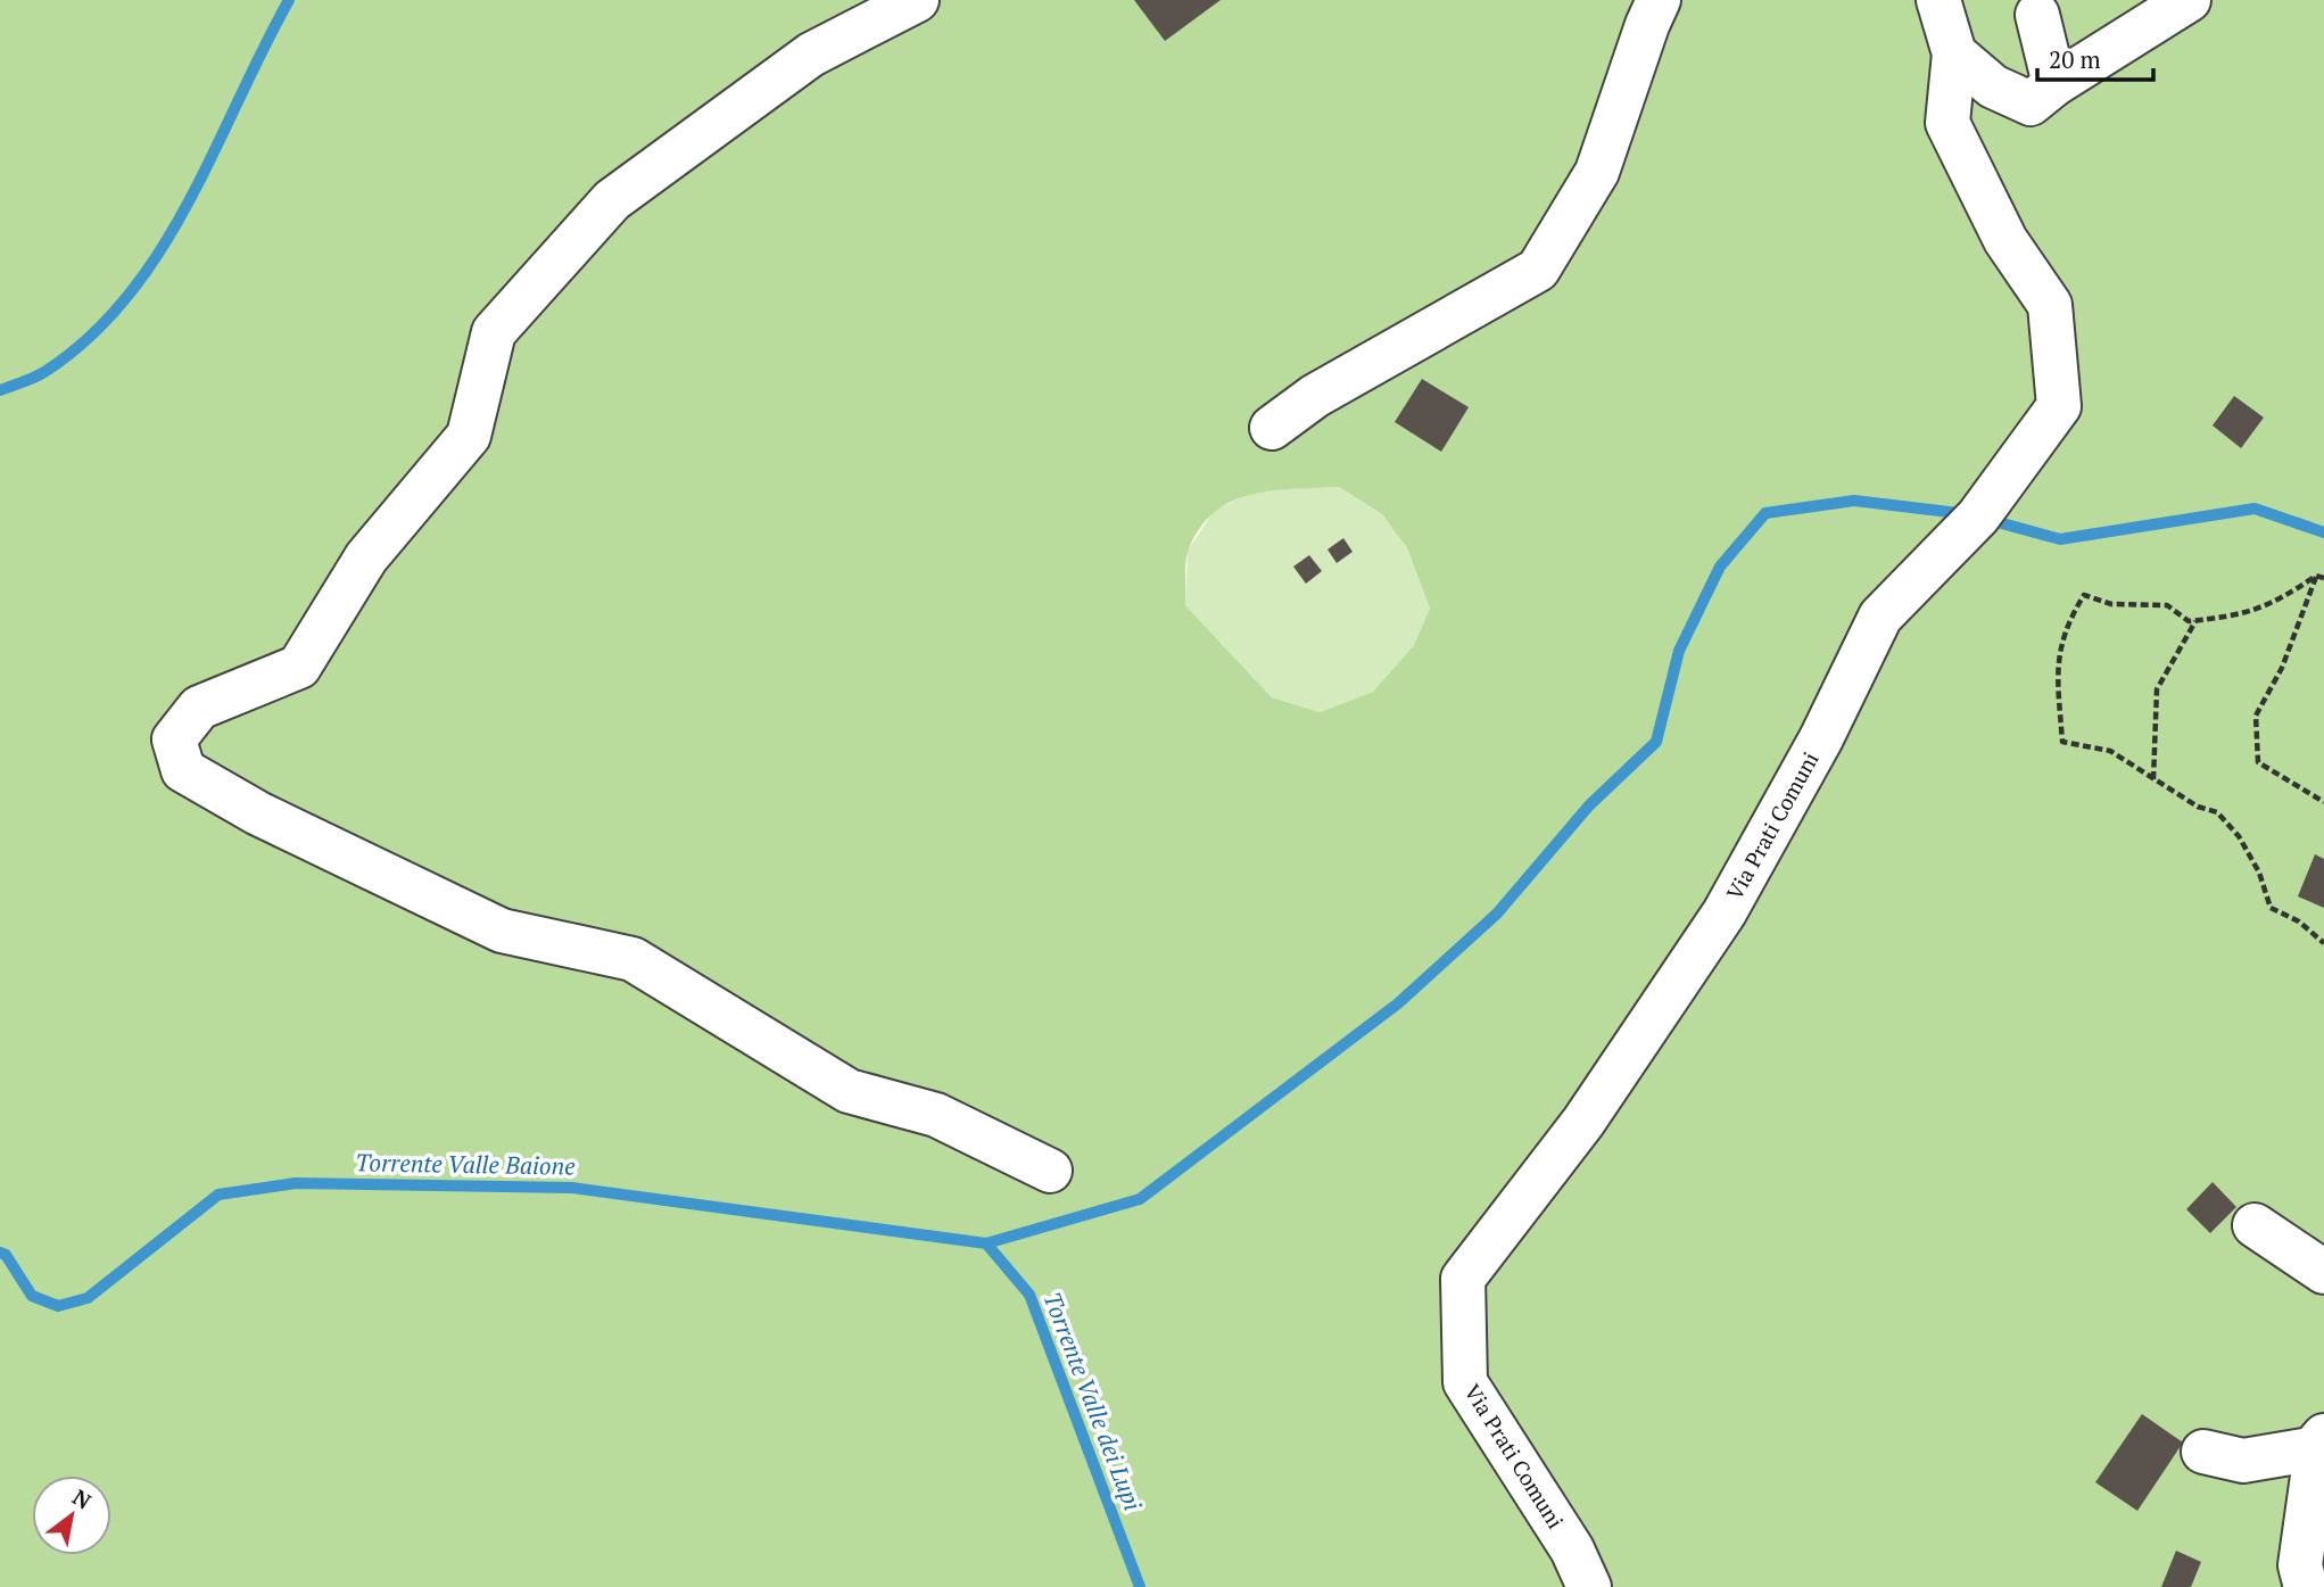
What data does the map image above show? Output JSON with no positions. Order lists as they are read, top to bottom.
{
  "streets": {
    "street": ["Via Prati Comuni"]
  },
  "water": ["Torrente Valle Baione", "Torrente Valle dei Lupi"],
  "scale_bar": "20 m",
  "north": "top right"
}
